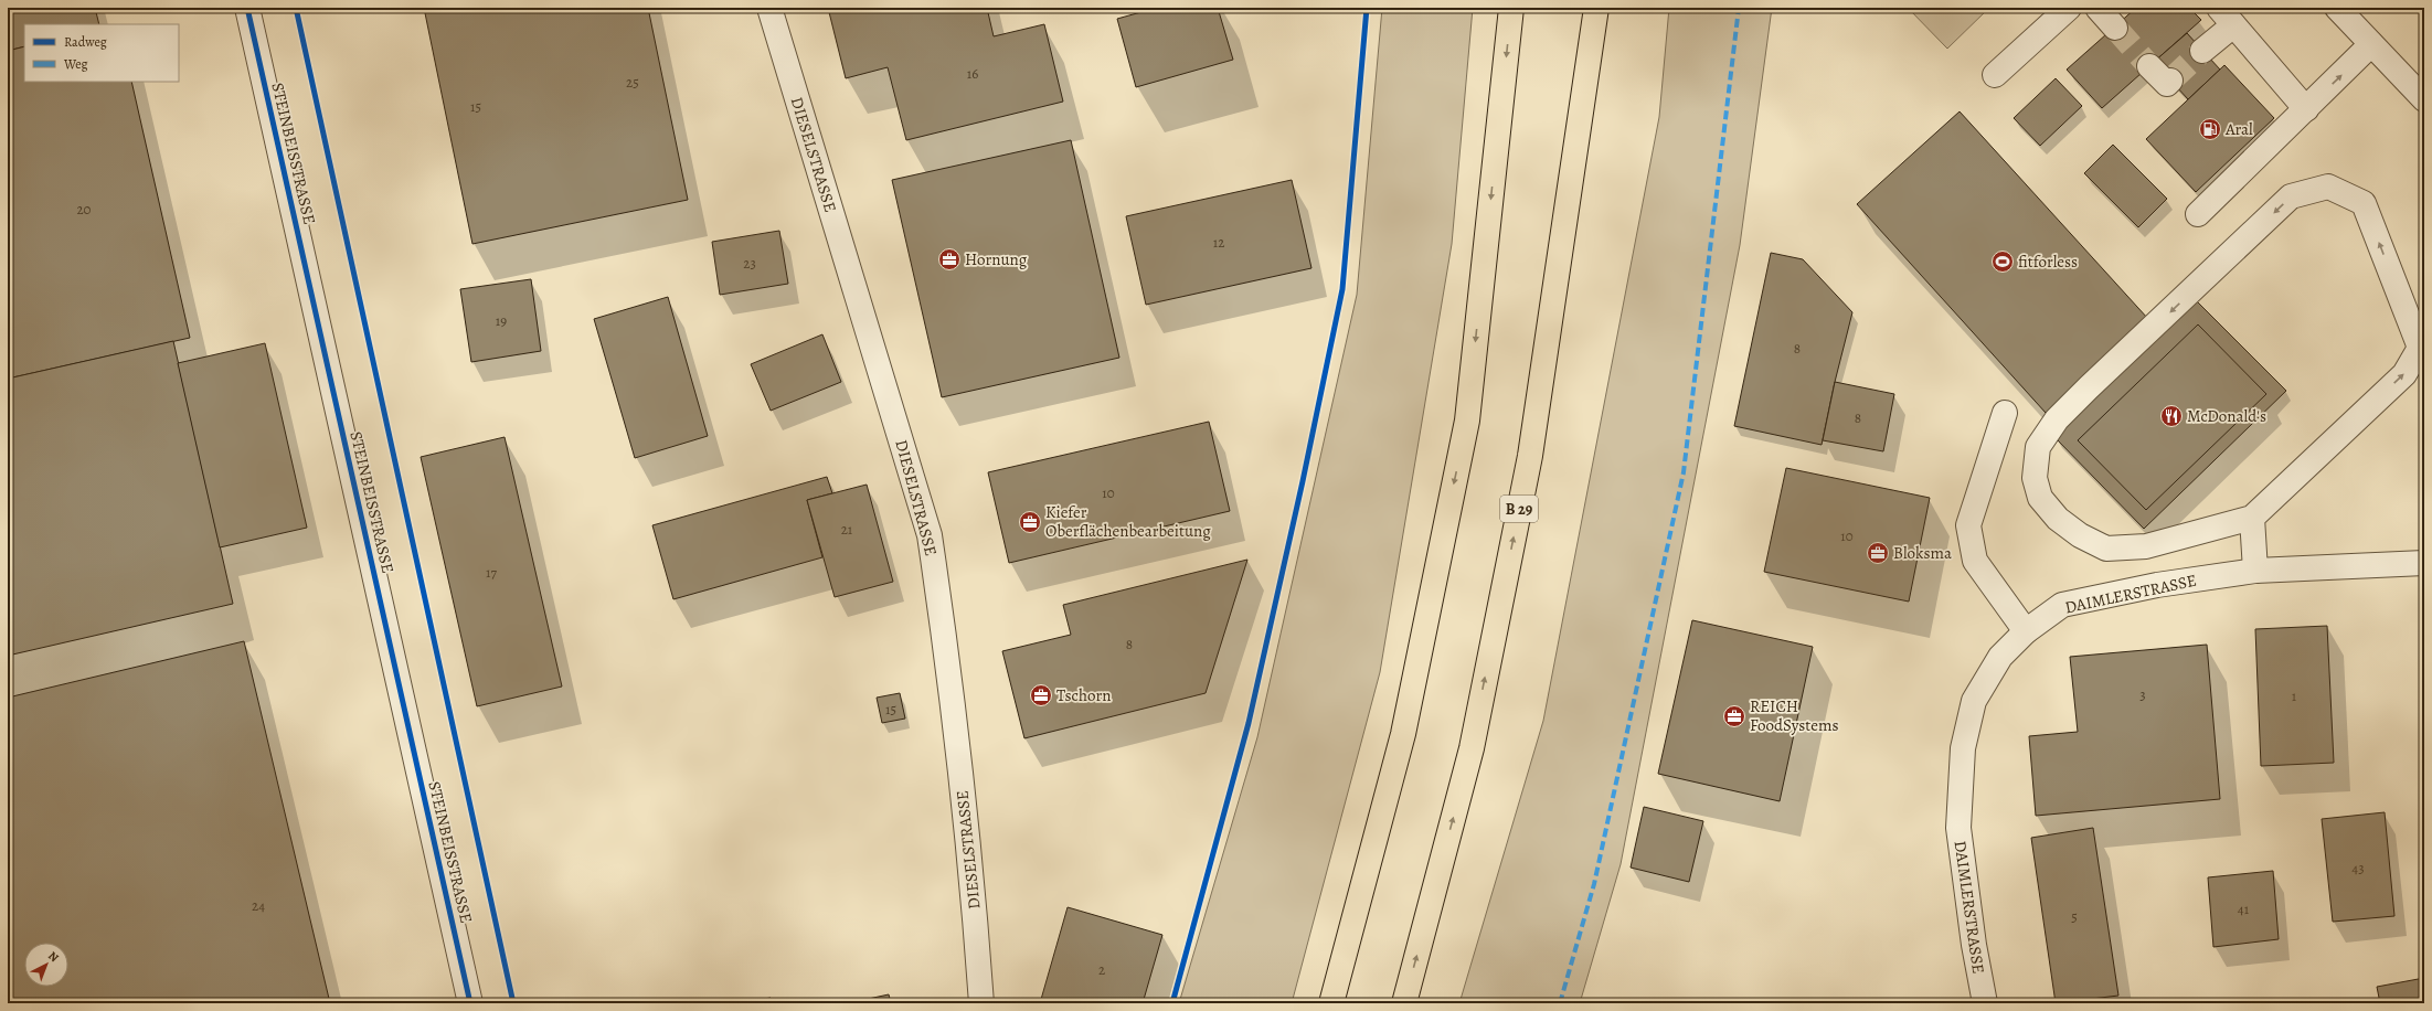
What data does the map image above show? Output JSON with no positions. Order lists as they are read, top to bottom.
{
  "streets": {
    "highway": ["B 29"],
    "street": ["STEINBEISSTRASSE", "DIESELSTRASSE", "DAIMLERSTRASSE"]
  },
  "places": {
    "fuel station": ["Aral"],
    "office": [
      "Hornung",
      "Kiefer Oberflächenbearbeitung",
      "Bloksma",
      "Tschorn",
      "REICH FoodSystems"
    ],
    "sports": ["fitforless"],
    "restaurant": ["McDonald's"]
  },
  "house_numbers": [
    "16",
    "25",
    "15",
    "20",
    "12",
    "23",
    "19",
    "8",
    "8",
    "10",
    "21",
    "10",
    "17",
    "8",
    "3",
    "1",
    "15",
    "43",
    "24",
    "41",
    "5",
    "2"
  ],
  "legend": ["Radweg", "Weg"],
  "north": "top right"
}
